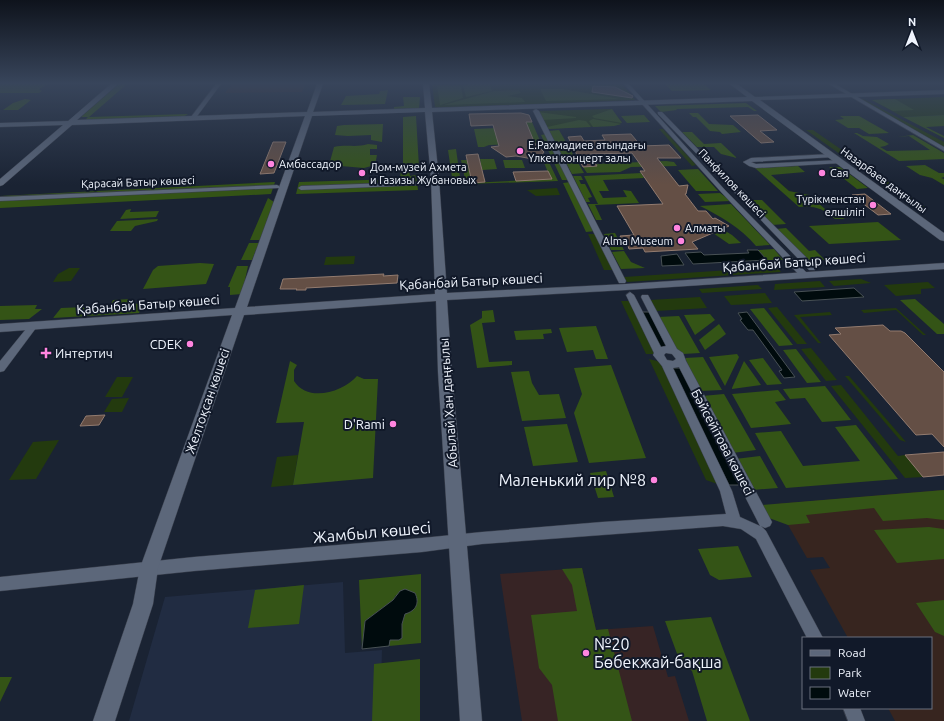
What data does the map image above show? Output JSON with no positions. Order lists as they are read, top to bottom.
{
  "streets": {
    "street": [
      "Назарбаев даңғылы",
      "Қарасай Батыр көшесі",
      "Панфилов көшесі",
      "Қабанбай Батыр көшесі",
      "Желтоқсан көшесі",
      "Абылай Хан даңғылы",
      "Бәйсейітова көшесі",
      "Жамбыл көшесі"
    ]
  },
  "crossings": [
    ["Панфилов көшесі", "Қабанбай Батыр көшесі"],
    ["Қабанбай Батыр көшесі", "Желтоқсан көшесі"],
    ["Қабанбай Батыр көшесі", "Абылай Хан даңғылы"],
    ["Желтоқсан көшесі", "Жамбыл көшесі"],
    ["Абылай Хан даңғылы", "Жамбыл көшесі"],
    ["Бәйсейітова көшесі", "Жамбыл көшесі"]
  ],
  "places": {
    "other": [
      "Е.Рахмадиев атындағы Үлкен концерт залы",
      "Амбассадор",
      "Дом-музей Ахмета и Газизы Жубановых",
      "Сая",
      "Түрікменстан елшілігі",
      "Алматы",
      "Alma Museum",
      "CDEK",
      "D'Rami",
      "Маленький лир №8",
      "№20 Бөбекжай-бақша"
    ],
    "health": ["Интертич"]
  },
  "legend": ["Road", "Park", "Water"],
  "north": "top"
}
